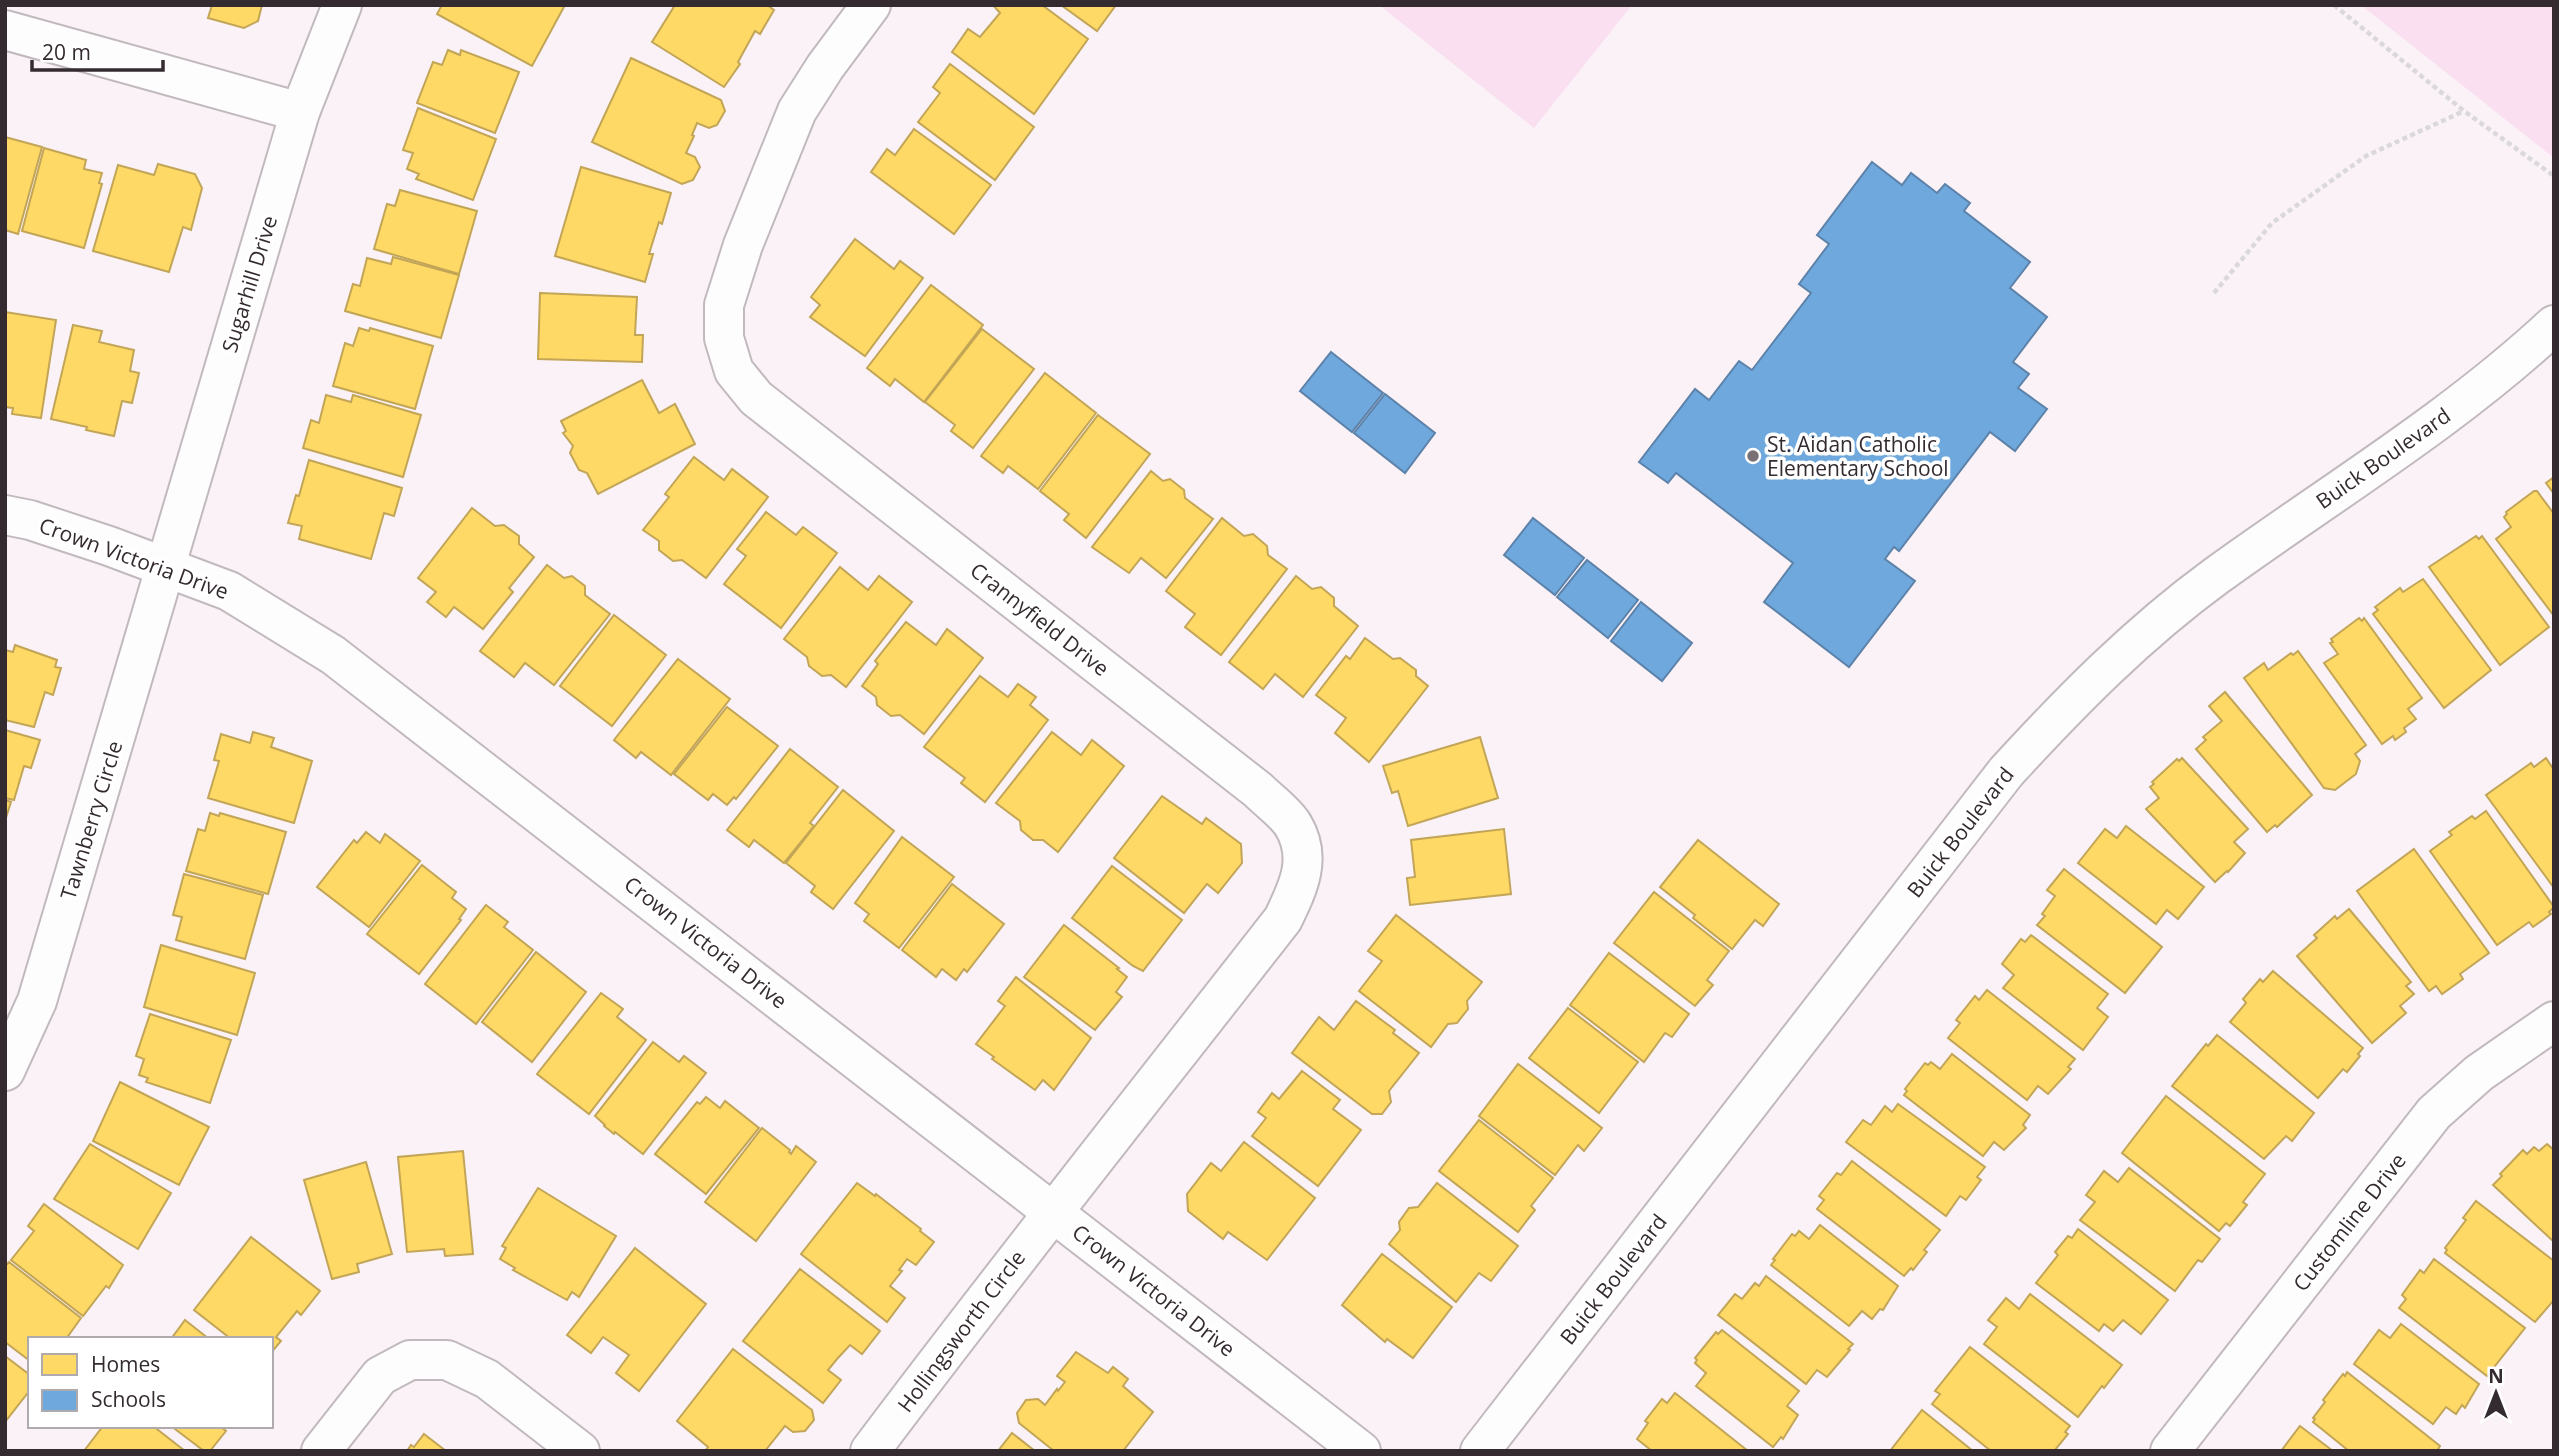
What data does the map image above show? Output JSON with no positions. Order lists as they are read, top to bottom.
{
  "streets": {
    "street": [
      "Sugarhill Drive",
      "Buick Boulevard",
      "Crown Victoria Drive",
      "Crannyfield Drive",
      "Tawnberry Circle",
      "Customline Drive",
      "Hollingsworth Circle"
    ]
  },
  "crossings": [
    ["Sugarhill Drive", "Crown Victoria Drive"],
    ["Sugarhill Drive", "Tawnberry Circle"],
    ["Crown Victoria Drive", "Crannyfield Drive"],
    ["Crown Victoria Drive", "Tawnberry Circle"],
    ["Crown Victoria Drive", "Hollingsworth Circle"],
    ["Crannyfield Drive", "Hollingsworth Circle"]
  ],
  "places": ["St. Aidan Catholic Elementary School"],
  "legend": ["Homes", "Schools"],
  "scale_bar": "20 m",
  "north": "top"
}
